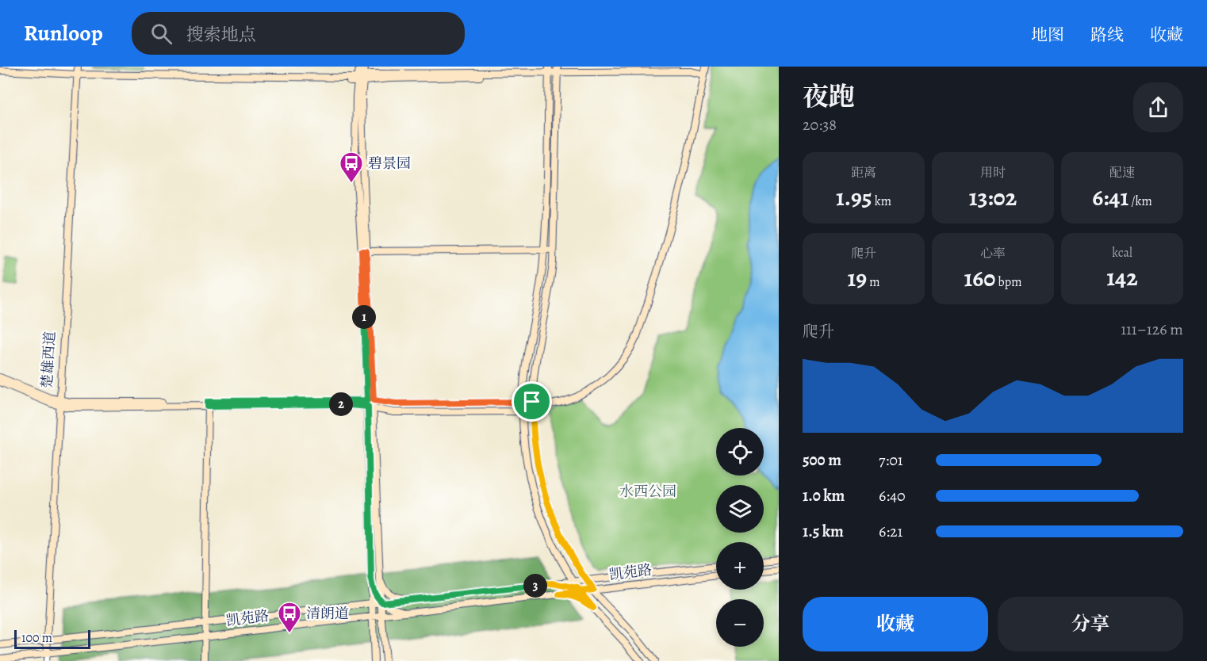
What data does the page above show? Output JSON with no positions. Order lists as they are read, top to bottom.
{
  "streets": {
    "main road": ["楚雄西道", "凯苑路"]
  },
  "crossings": [
    ["楚雄西道", "凯苑路"]
  ],
  "parks": ["水西公园"],
  "places": {
    "bus stop": ["碧景园", "清朗道"]
  },
  "scale_bar": "100 m",
  "page": {
    "header": "Runloop",
    "search": "搜索地点",
    "nav": ["地图", "路线", "收藏"],
    "heading": ["夜跑", "20:38"],
    "stats": [
      ["距离", "1.95 km"],
      ["用时", "13:02"],
      ["配速", "6:41 /km"],
      ["爬升", "19 m"],
      ["心率", "160 bpm"],
      ["kcal", "142"]
    ],
    "pins": ["1", "2", "3"],
    "chart": ["爬升", "111–126 m"],
    "map_buttons": ["+", "−"],
    "list": [
      {
        "name": "500 m",
        "note": "7:01"
      },
      {
        "name": "1.0 km",
        "note": "6:40"
      },
      {
        "name": "1.5 km",
        "note": "6:21"
      }
    ],
    "buttons": ["收藏", "分享"],
    "scale": "100 m"
  }
}
